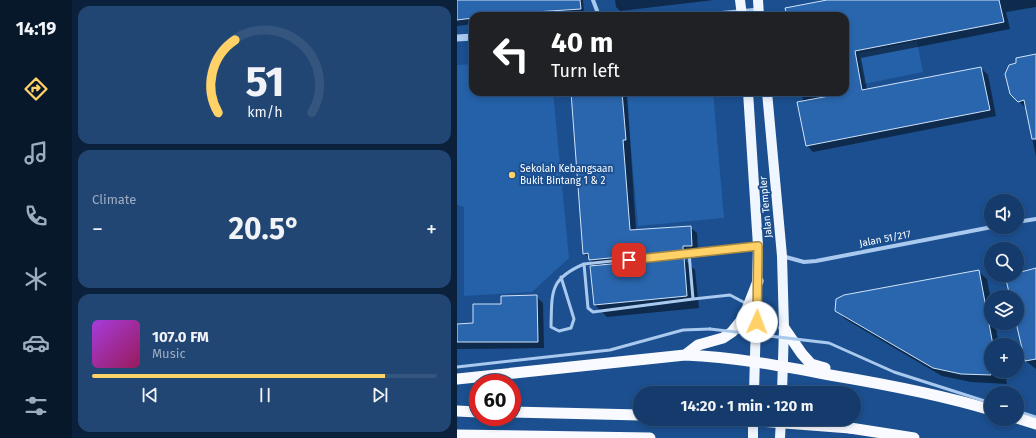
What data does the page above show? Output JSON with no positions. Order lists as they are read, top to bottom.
{
  "streets": {
    "main road": ["Jalan Templer"],
    "street": ["Jalan 51/217"]
  },
  "crossings": [
    ["Jalan Templer", "Jalan 51/217"]
  ],
  "places": ["Sekolah Kebangsaan Bukit Bintang 1 & 2"],
  "page": {
    "tabs": "14:19",
    "turn": ["40 m", "Turn left"],
    "tile": "Climate",
    "map_buttons": ["+", "−"],
    "heat": ["−", "20.5°", "+"],
    "song": ["107.0 FM", "Music"],
    "limit": "60",
    "trip": "14:20 · 1 min · 120 m",
    "gauge": ["51", "km/h"]
  }
}
